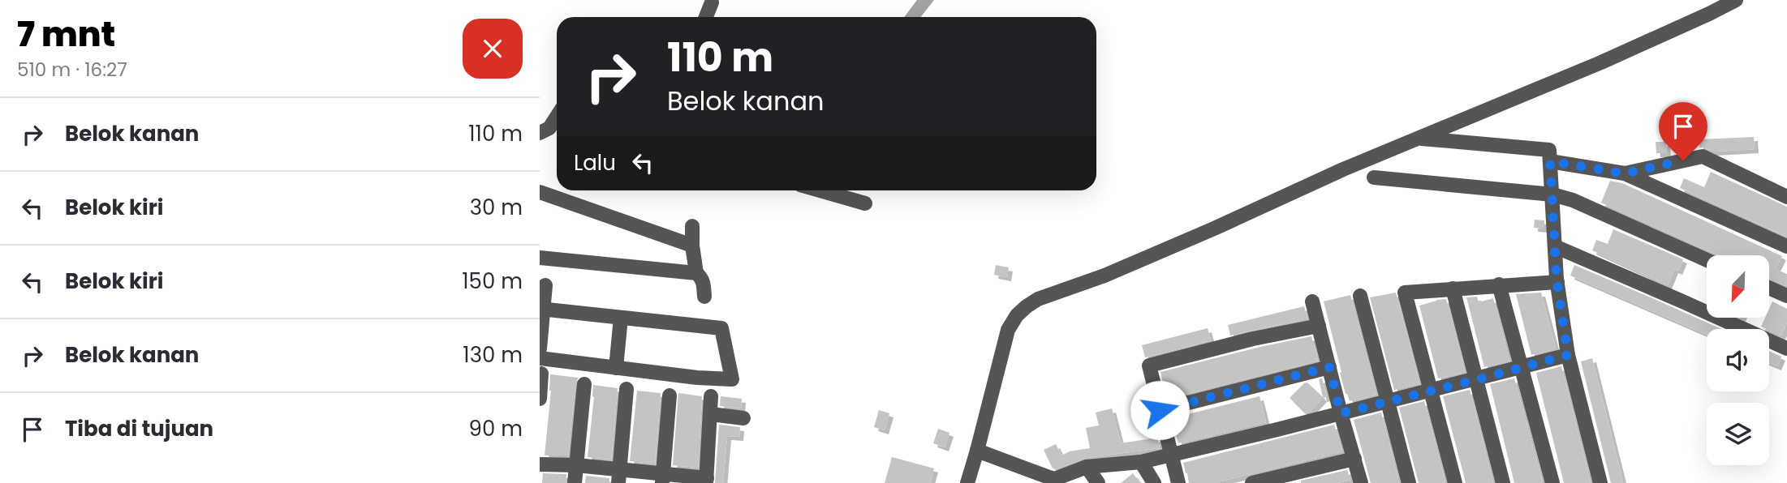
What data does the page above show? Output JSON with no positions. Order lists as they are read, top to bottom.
{
  "north": "bottom left",
  "page": {
    "heading": ["7 mnt", "510 m · 16:27"],
    "turn": ["110 m", "Belok kanan"],
    "list": [
      {
        "name": "Belok kanan",
        "value": "110 m"
      },
      {
        "name": "Belok kiri",
        "value": "30 m"
      },
      {
        "name": "Belok kiri",
        "value": "150 m"
      },
      {
        "name": "Belok kanan",
        "value": "130 m"
      },
      {
        "name": "Tiba di tujuan",
        "value": "90 m"
      }
    ],
    "then": "Lalu"
  }
}
